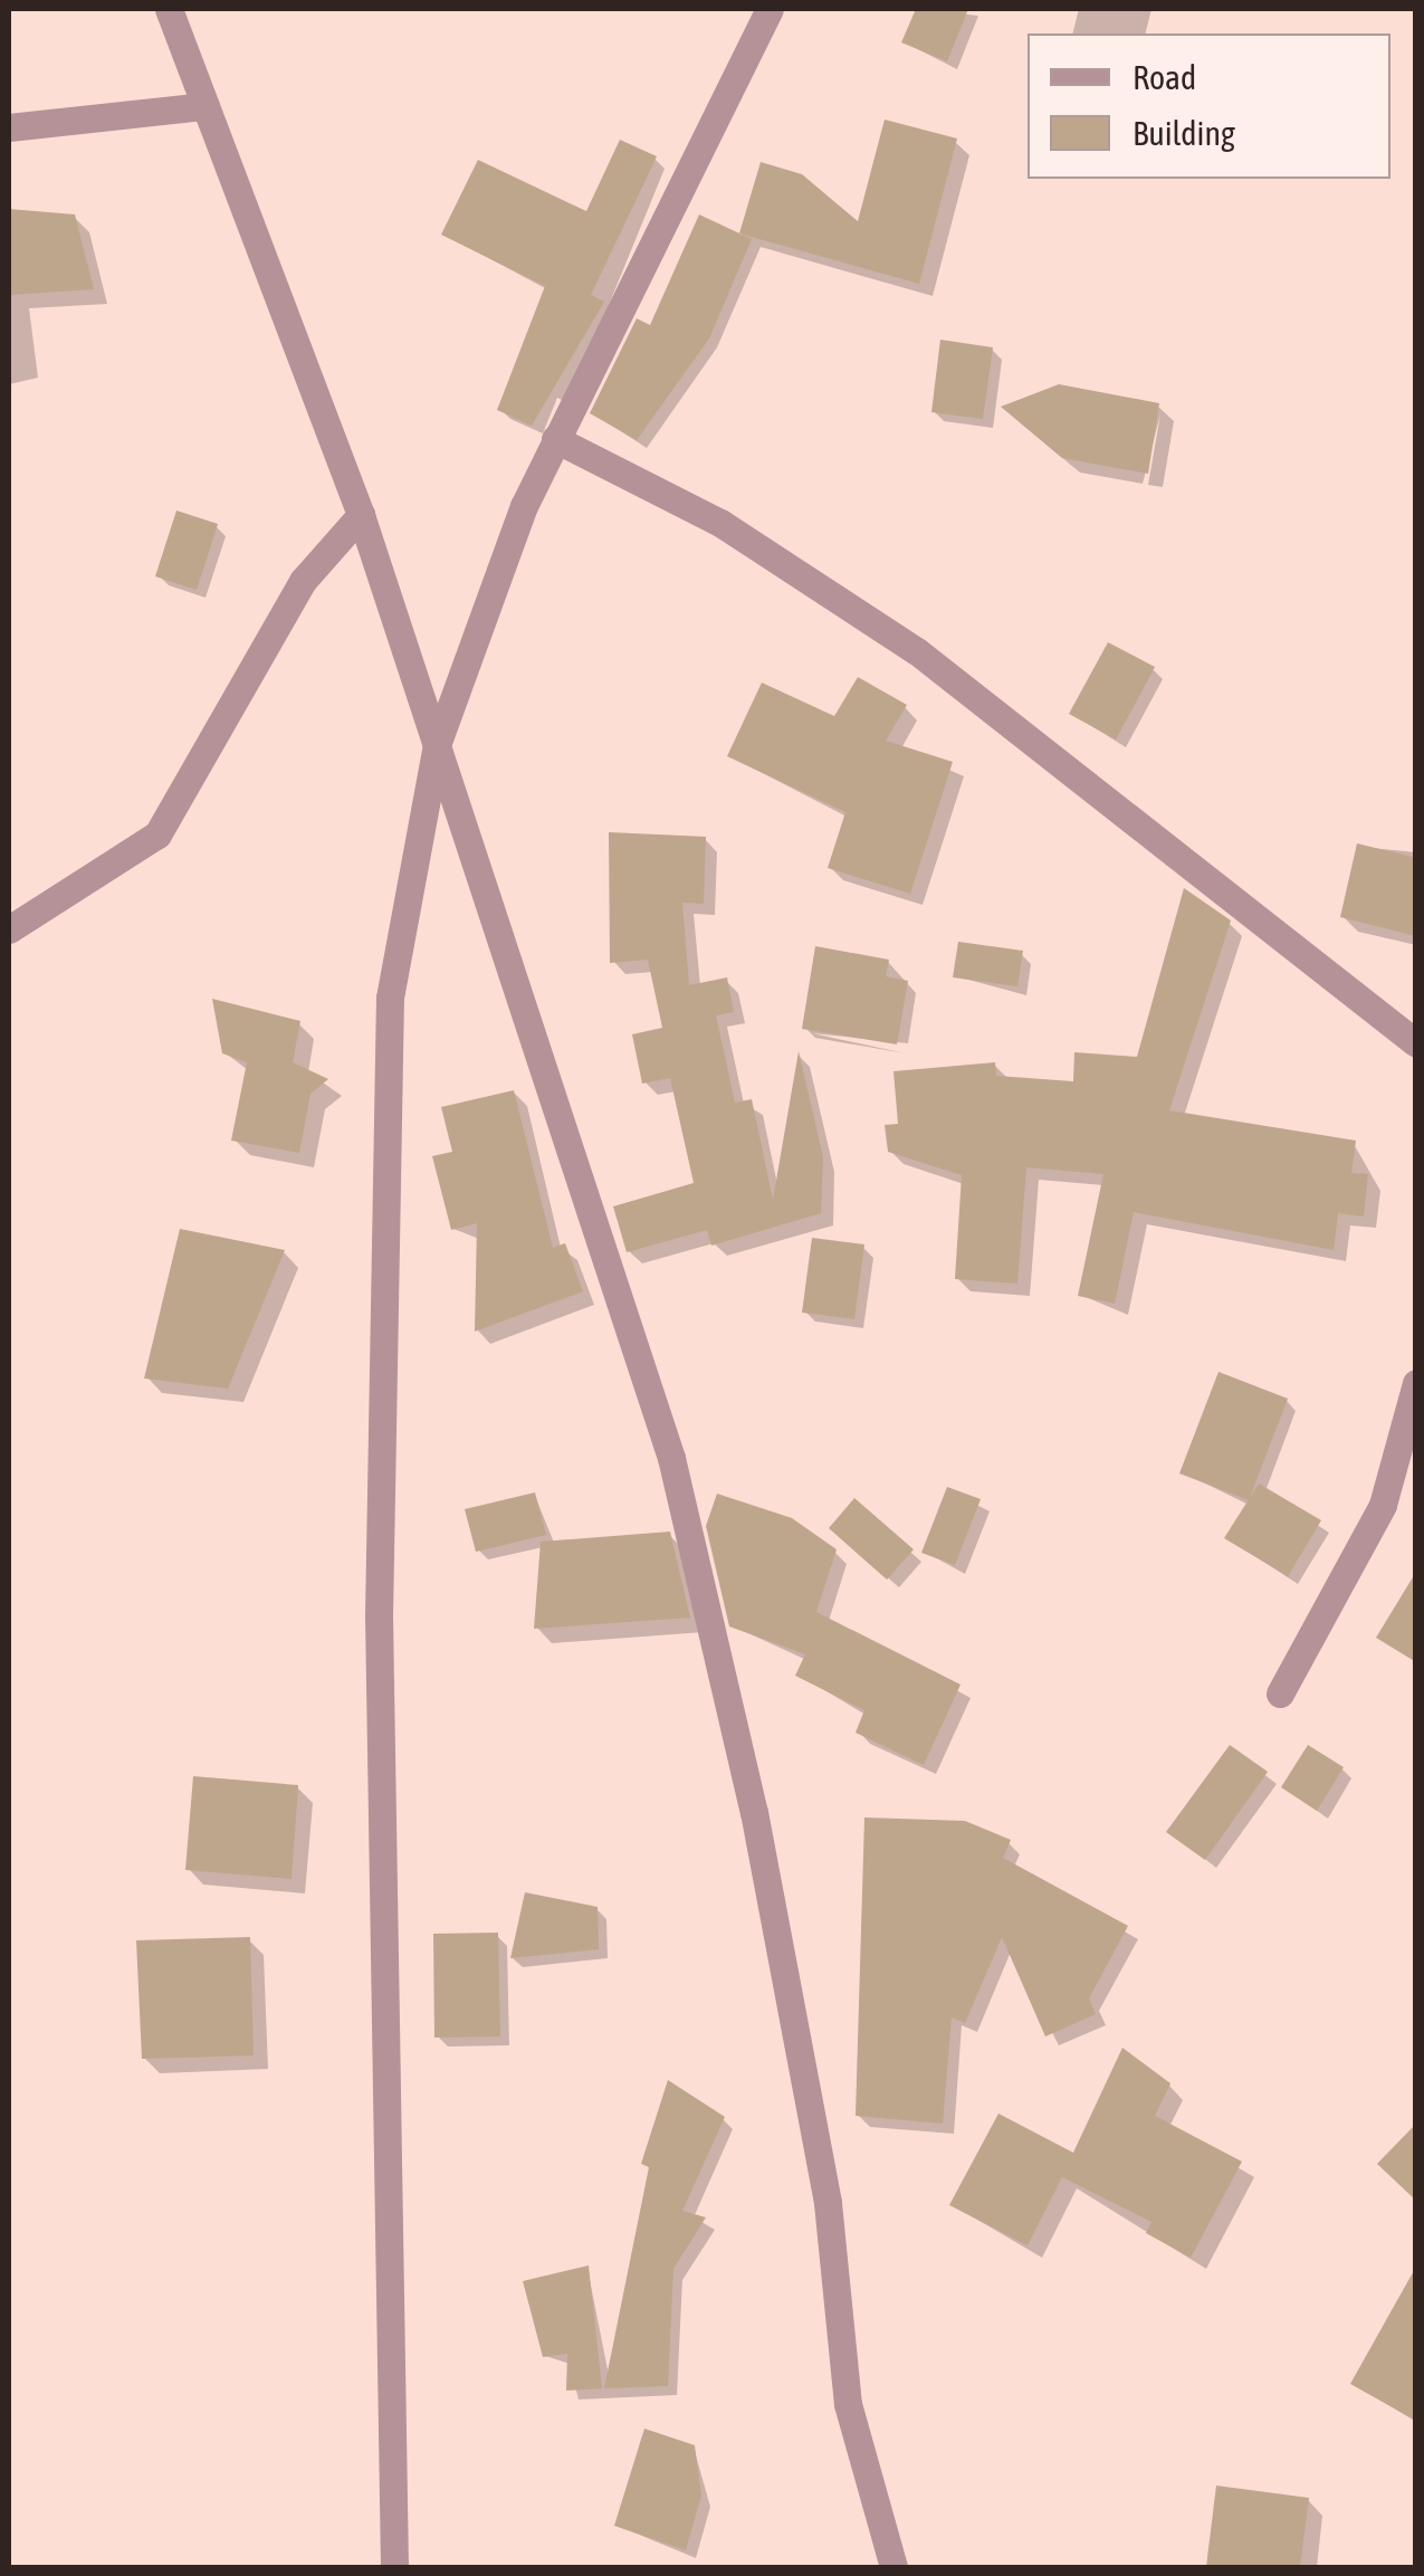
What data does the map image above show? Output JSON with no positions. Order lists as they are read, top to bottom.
{
  "legend": ["Road", "Building"]
}
